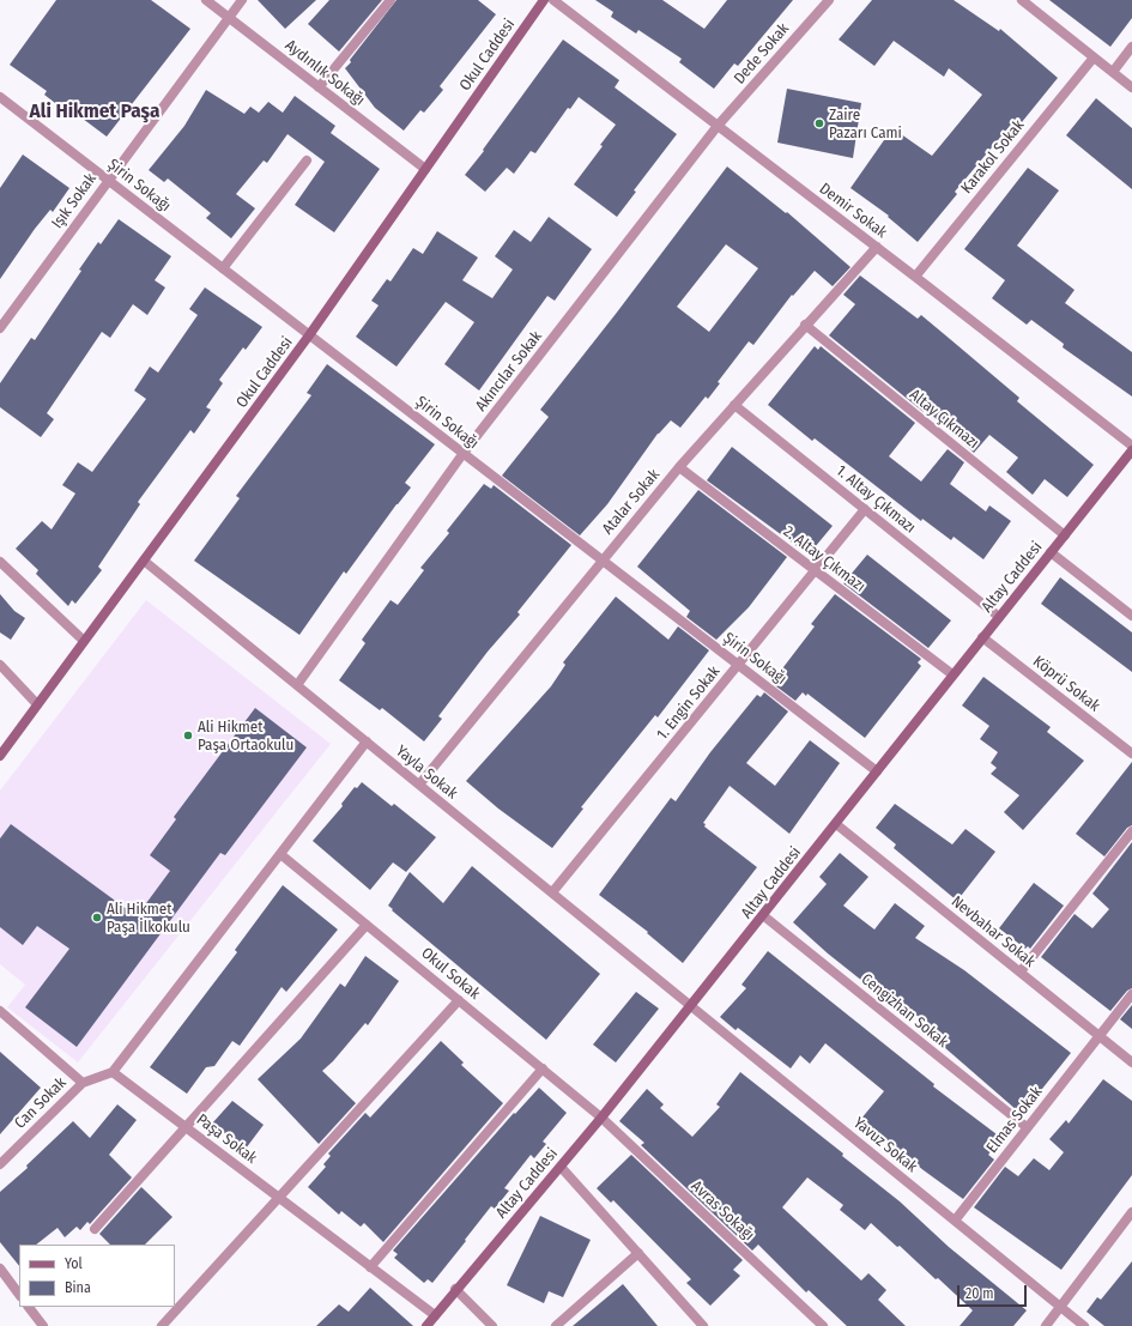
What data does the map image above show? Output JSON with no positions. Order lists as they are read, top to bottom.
{
  "streets": {
    "main road": ["Okul Caddesi", "Altay Caddesi"],
    "street": [
      "Dede Sokak",
      "Aydınlık Sokağı",
      "Karakol Sokak",
      "Şirin Sokağı",
      "Işık Sokak",
      "Demir Sokak",
      "Akıncılar Sokak",
      "Altay Çıkmazı",
      "1. Altay Çıkmazı",
      "Atalar Sokak",
      "2. Altay Çıkmazı",
      "Köprü Sokak",
      "1. Engin Sokak",
      "Yayla Sokak",
      "Nevbahar Sokak",
      "Okul Sokak",
      "Cengizhan Sokak",
      "Can Sokak",
      "Elmas Sokak",
      "Paşa Sokak",
      "Yavuz Sokak",
      "Avras Sokağı"
    ]
  },
  "crossings": [
    ["Dede Sokak", "Demir Sokak"],
    ["Dede Sokak", "Akıncılar Sokak"],
    ["Okul Caddesi", "Aydınlık Sokağı"],
    ["Okul Caddesi", "Şirin Sokağı"],
    ["Okul Caddesi", "Yayla Sokak"],
    ["Aydınlık Sokağı", "Işık Sokak"],
    ["Karakol Sokak", "Demir Sokak"],
    ["Şirin Sokağı", "Işık Sokak"],
    ["Şirin Sokağı", "Akıncılar Sokak"],
    ["Şirin Sokağı", "Atalar Sokak"],
    ["Şirin Sokağı", "Altay Caddesi"],
    ["Şirin Sokağı", "1. Engin Sokak"],
    ["Demir Sokak", "Akıncılar Sokak"],
    ["Demir Sokak", "Atalar Sokak"],
    ["Akıncılar Sokak", "Yayla Sokak"],
    ["Altay Çıkmazı", "Atalar Sokak"],
    ["Altay Çıkmazı", "Altay Caddesi"],
    ["1. Altay Çıkmazı", "Atalar Sokak"],
    ["1. Altay Çıkmazı", "Altay Caddesi"],
    ["1. Altay Çıkmazı", "1. Engin Sokak"],
    ["Atalar Sokak", "2. Altay Çıkmazı"],
    ["Atalar Sokak", "Yayla Sokak"],
    ["2. Altay Çıkmazı", "Altay Caddesi"],
    ["2. Altay Çıkmazı", "1. Engin Sokak"],
    ["Altay Caddesi", "Köprü Sokak"],
    ["Altay Caddesi", "Yayla Sokak"],
    ["Altay Caddesi", "Nevbahar Sokak"],
    ["Altay Caddesi", "Okul Sokak"],
    ["Altay Caddesi", "Cengizhan Sokak"],
    ["Altay Caddesi", "Paşa Sokak"],
    ["Altay Caddesi", "Yavuz Sokak"],
    ["Altay Caddesi", "Avras Sokağı"],
    ["1. Engin Sokak", "Yayla Sokak"],
    ["Yayla Sokak", "Yavuz Sokak"],
    ["Nevbahar Sokak", "Elmas Sokak"],
    ["Okul Sokak", "Avras Sokağı"],
    ["Cengizhan Sokak", "Elmas Sokak"],
    ["Elmas Sokak", "Yavuz Sokak"]
  ],
  "districts": ["Ali Hikmet Paşa"],
  "places": ["Zaire Pazarı Cami", "Ali Hikmet Paşa Ortaokulu", "Ali Hikmet Paşa İlkokulu"],
  "legend": ["Yol", "Bina"],
  "scale_bar": "20 m"
}
